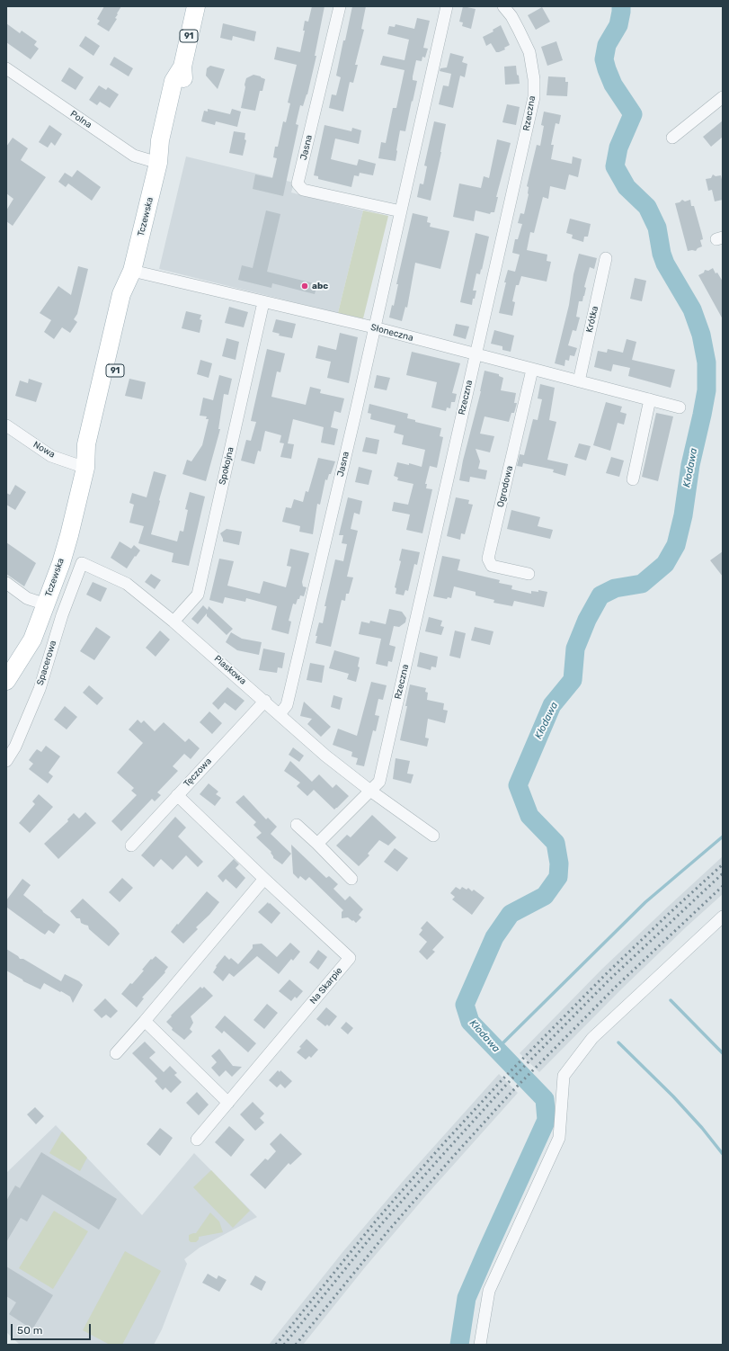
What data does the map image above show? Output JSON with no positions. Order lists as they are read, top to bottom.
{
  "streets": {
    "main road": ["91", "Tczewska"],
    "street": [
      "Rzeczna",
      "Polna",
      "Jasna",
      "Krótka",
      "Słoneczna",
      "Nowa",
      "Spokojna",
      "Ogrodowa",
      "Spacerowa",
      "Piaskowa",
      "Tęczowa",
      "Na Skarpie"
    ]
  },
  "crossings": [
    ["Rzeczna", "Słoneczna"],
    ["Rzeczna", "Piaskowa"],
    ["Polna", "Tczewska"],
    ["Jasna", "Słoneczna"],
    ["Jasna", "Piaskowa"],
    ["Tczewska", "Słoneczna"],
    ["Tczewska", "Nowa"],
    ["Krótka", "Słoneczna"],
    ["Słoneczna", "Spokojna"],
    ["Słoneczna", "Ogrodowa"],
    ["Spokojna", "Piaskowa"],
    ["Spacerowa", "Piaskowa"],
    ["Piaskowa", "Tęczowa"],
    ["Tęczowa", "Na Skarpie"]
  ],
  "water": ["Kłodawa"],
  "places": ["abc"],
  "scale_bar": "50 m"
}
